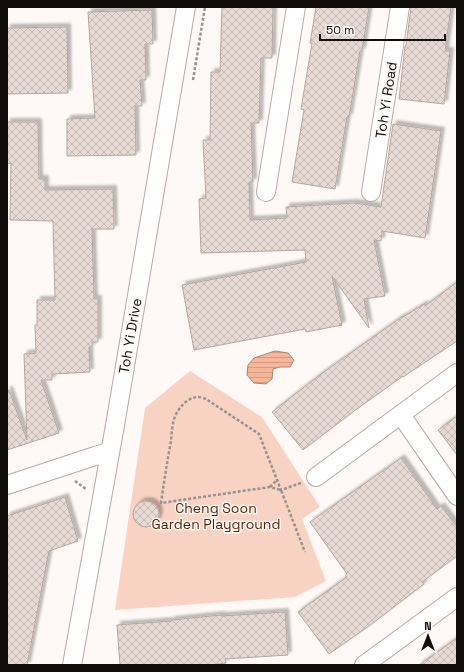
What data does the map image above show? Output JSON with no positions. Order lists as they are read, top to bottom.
{
  "streets": {
    "street": ["Toh Yi Road", "Toh Yi Drive"]
  },
  "parks": ["Cheng Soon Garden Playground"],
  "scale_bar": "50 m",
  "north": "top"
}
